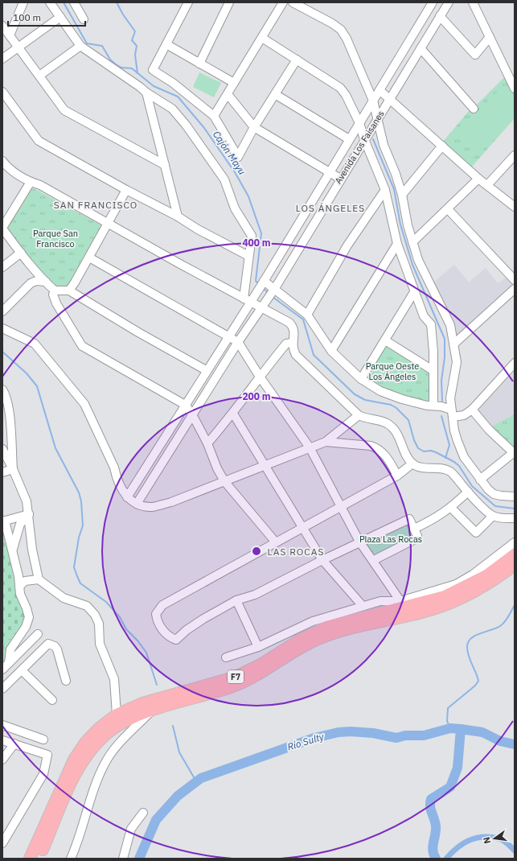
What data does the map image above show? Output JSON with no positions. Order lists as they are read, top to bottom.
{
  "streets": {
    "highway": ["F7"],
    "street": ["Avenida Los Faisanes"]
  },
  "districts": ["SAN FRANCISCO", "LOS ÁNGELES", "LAS ROCAS"],
  "water": ["Cajón Mayu", "Río Sulty"],
  "parks": ["Parque San Francisco", "Parque Oeste Los Ángeles", "Plaza Las Rocas"],
  "scale_bar": "100 m",
  "north": "left",
  "rings": ["400 m", "200 m"]
}
